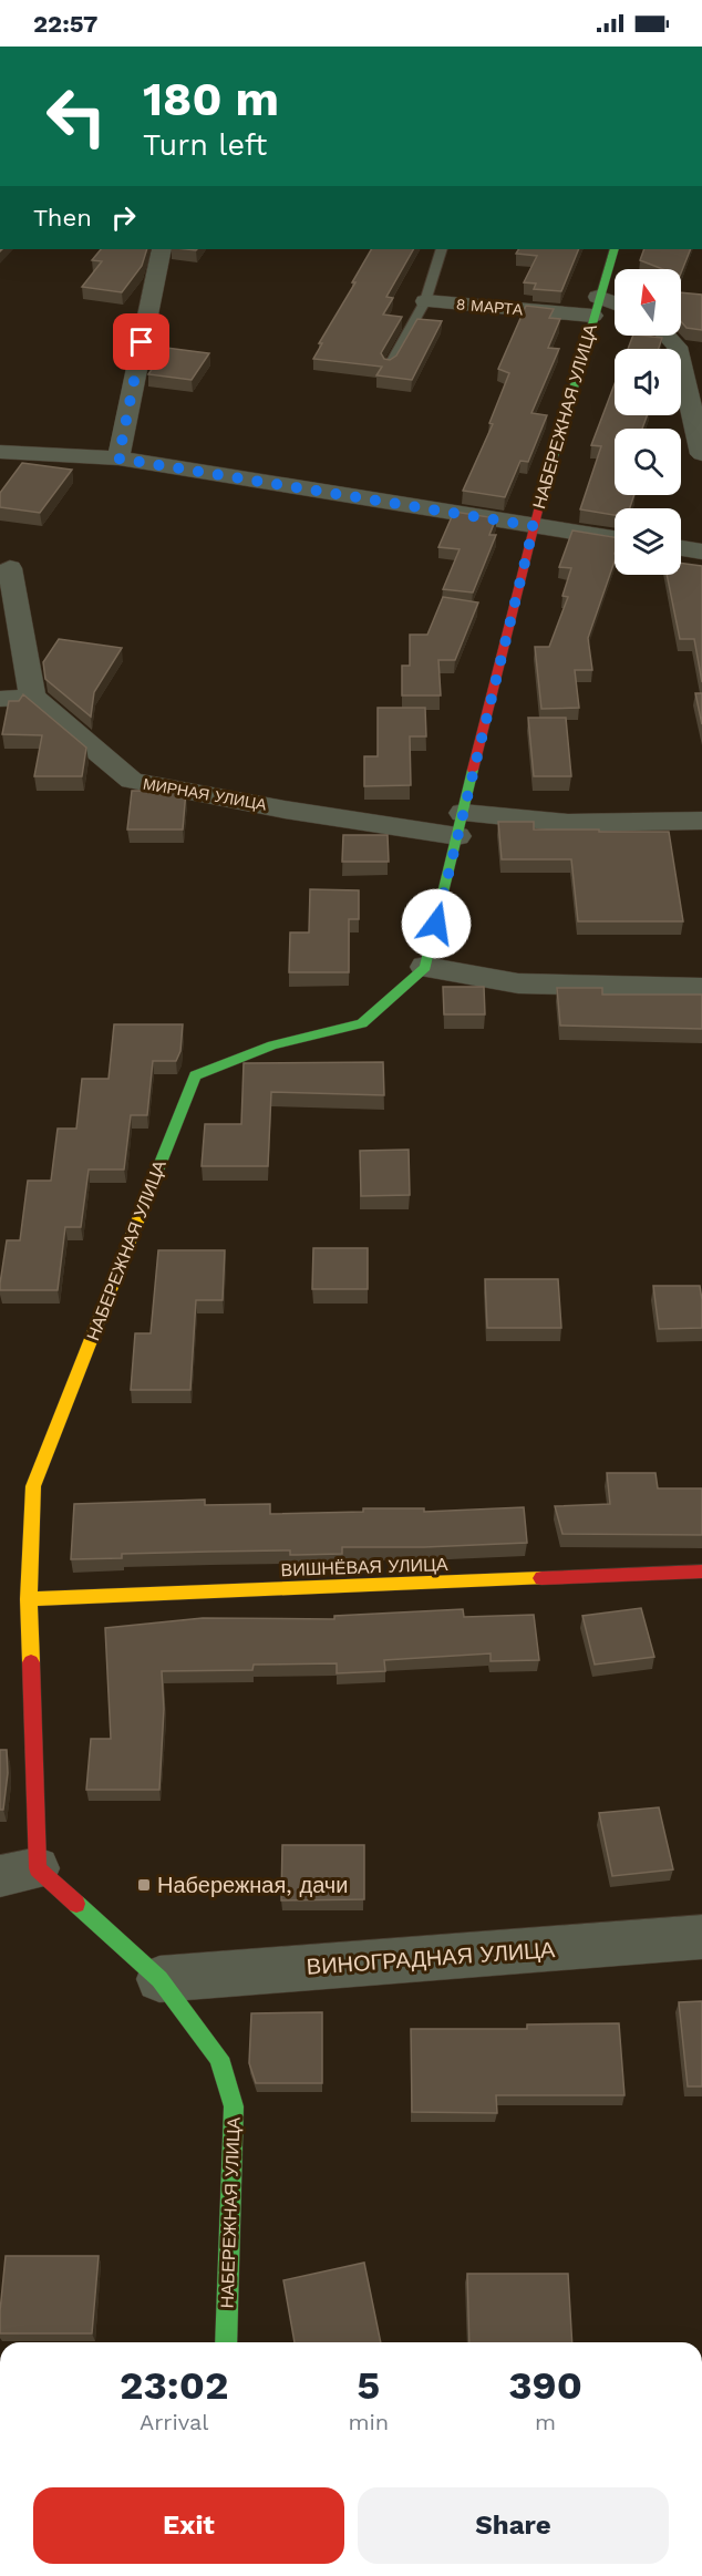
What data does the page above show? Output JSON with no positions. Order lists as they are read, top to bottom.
{
  "streets": {
    "street": [
      "8 МАРТА",
      "НАБЕРЕЖНАЯ УЛИЦА",
      "МИРНАЯ УЛИЦА",
      "ВИШНЁВАЯ УЛИЦА",
      "ВИНОГРАДНАЯ УЛИЦА"
    ]
  },
  "crossings": [
    ["8 МАРТА", "НАБЕРЕЖНАЯ УЛИЦА"],
    ["НАБЕРЕЖНАЯ УЛИЦА", "МИРНАЯ УЛИЦА"],
    ["НАБЕРЕЖНАЯ УЛИЦА", "ВИШНЁВАЯ УЛИЦА"],
    ["НАБЕРЕЖНАЯ УЛИЦА", "ВИНОГРАДНАЯ УЛИЦА"]
  ],
  "places": {
    "transit": ["Набережная, дачи"]
  },
  "north": "top",
  "page": {
    "status": "22:57",
    "turn": ["180 m", "Turn left"],
    "then": "Then",
    "eta": [
      "23:02",
      "Arrival",
      "5",
      "min",
      "390",
      "m"
    ],
    "buttons": ["Exit", "Share"]
  }
}
